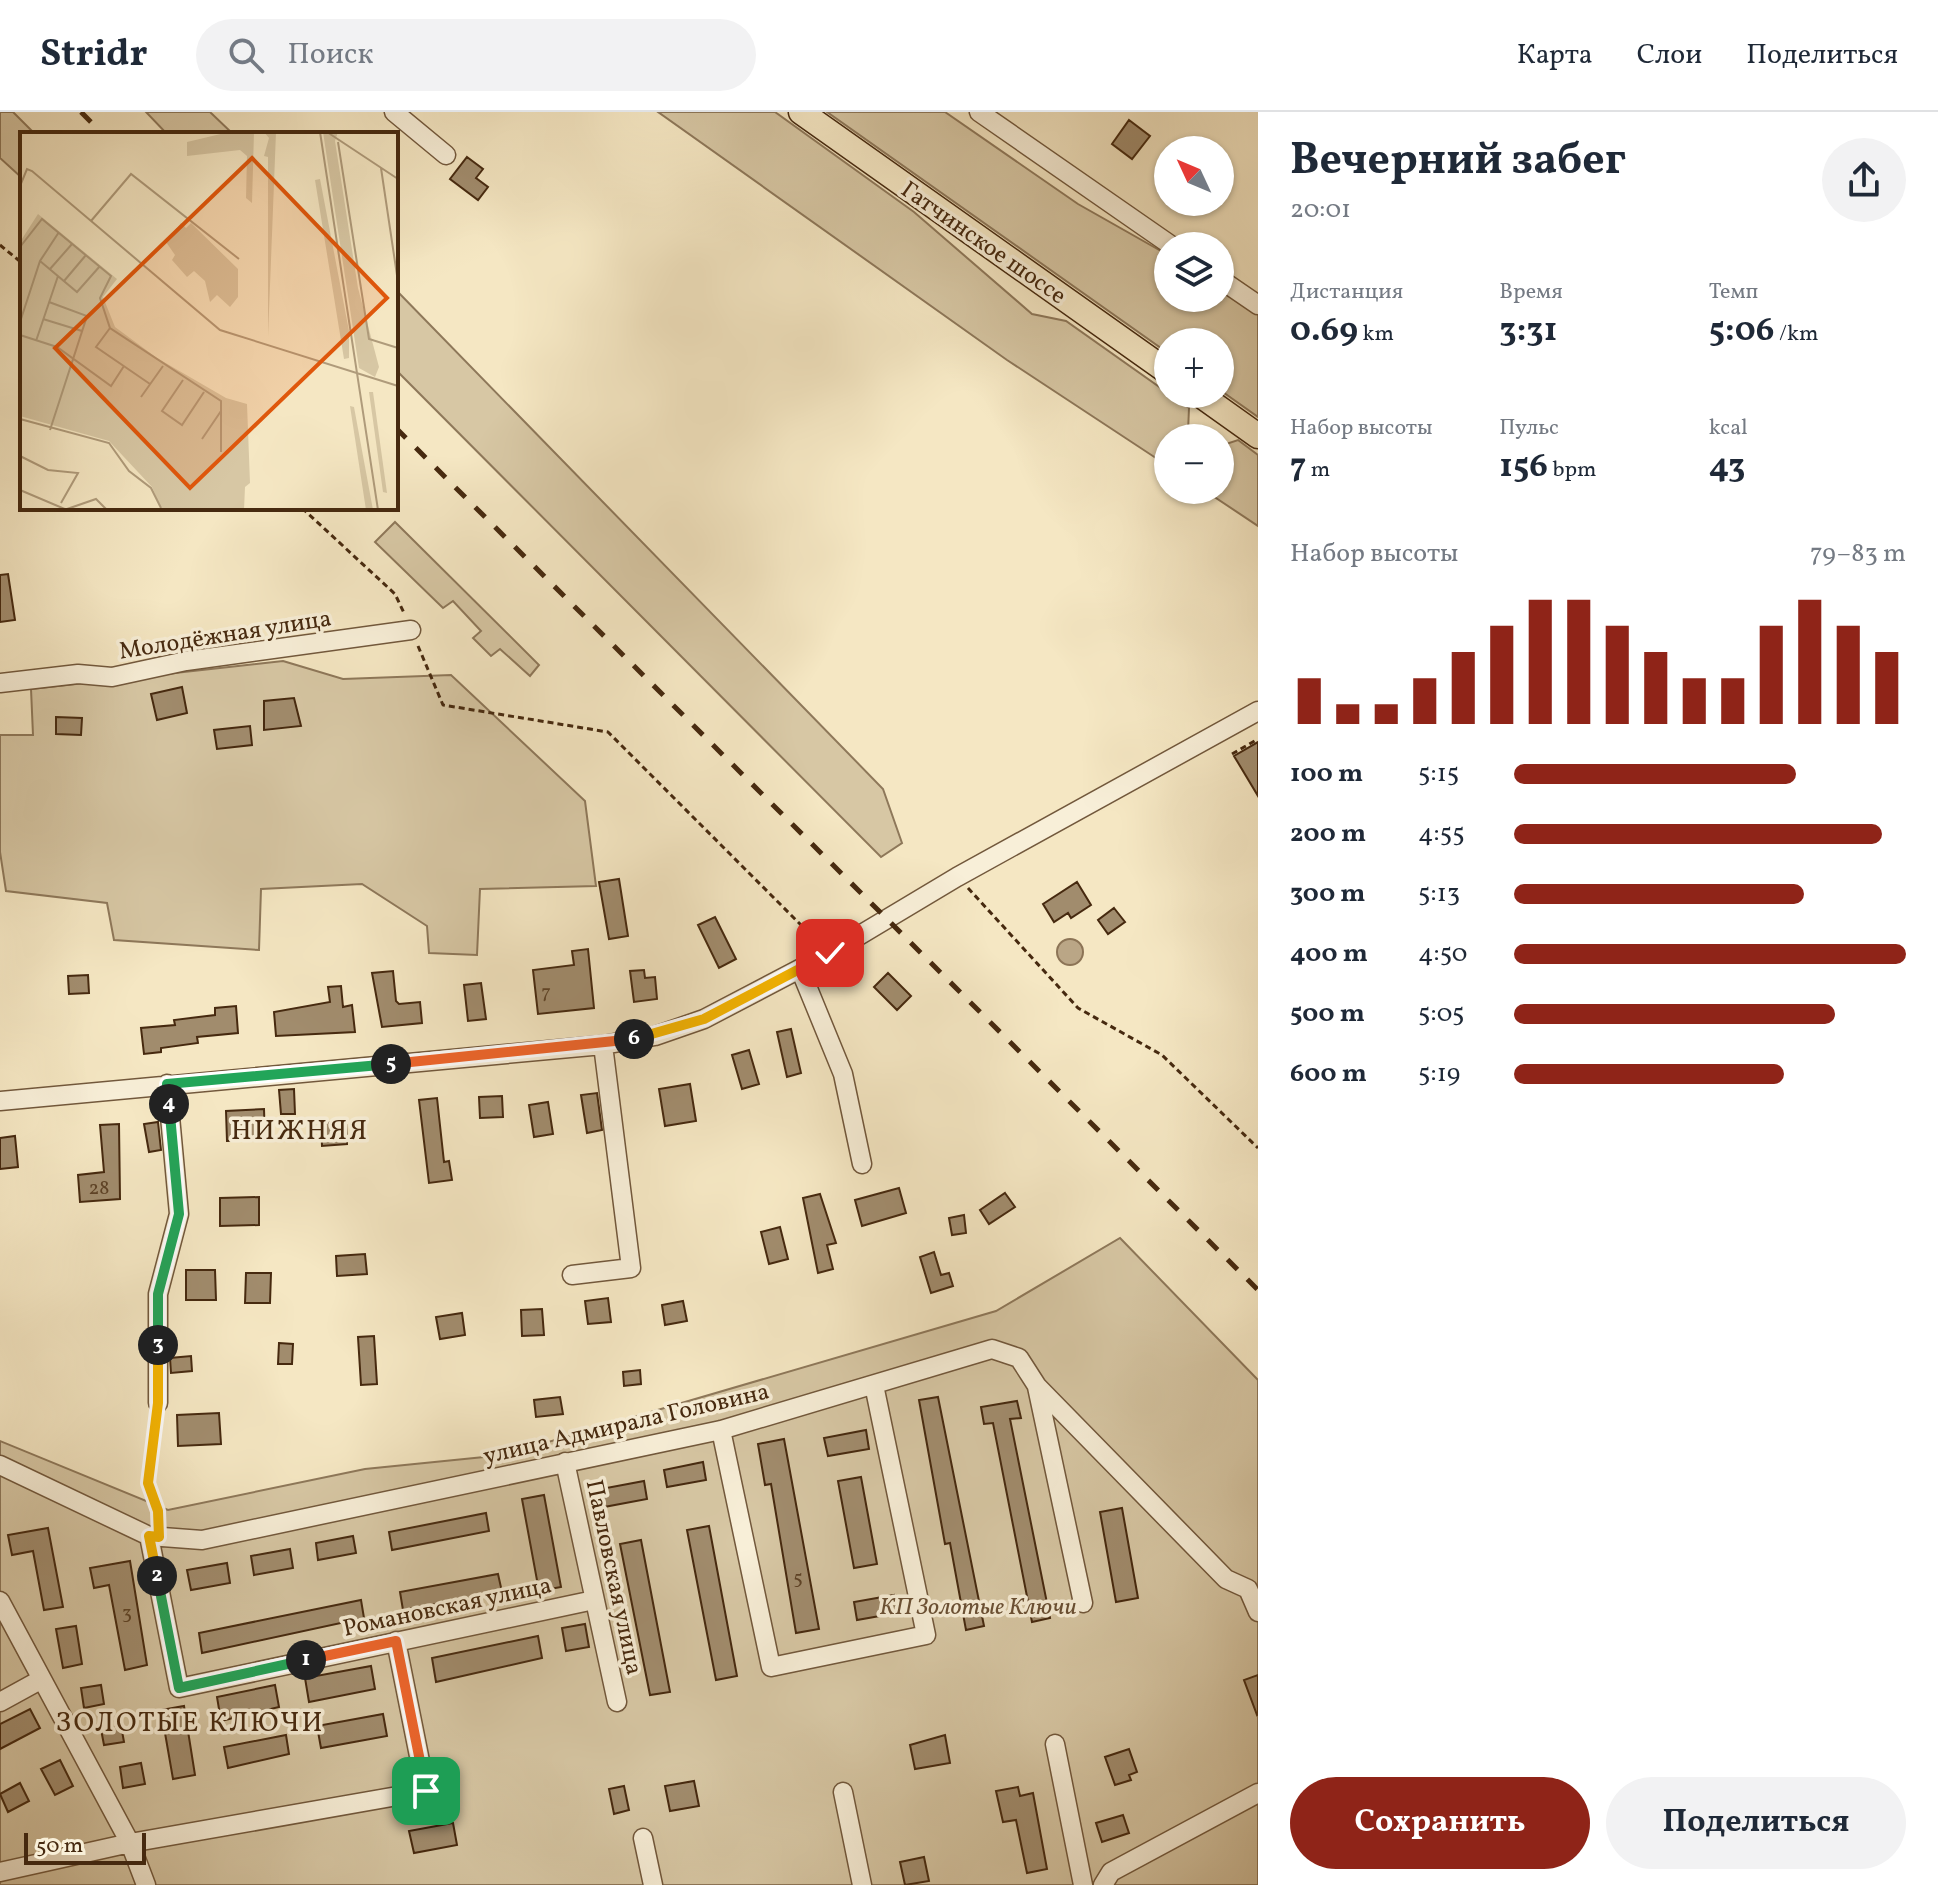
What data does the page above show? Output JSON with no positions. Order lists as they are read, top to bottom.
{
  "streets": {
    "main road": ["Гатчинское шоссе"],
    "street": [
      "Молодёжная улица",
      "улица Адмирала Головина",
      "Павловская улица",
      "Романовская улица"
    ]
  },
  "crossings": [
    ["улица Адмирала Головина", "Павловская улица"],
    ["улица Адмирала Головина", "Романовская улица"],
    ["Павловская улица", "Романовская улица"]
  ],
  "districts": ["НИЖНЯЯ", "ЗОЛОТЫЕ КЛЮЧИ"],
  "parks": ["КП Золотые Ключи"],
  "house_numbers": [
    "7",
    "28",
    "5",
    "3"
  ],
  "scale_bar": "50 m",
  "north": "top left",
  "page": {
    "header": "Stridr",
    "search": "Поиск",
    "nav": ["Карта", "Слои", "Поделиться"],
    "heading": ["Вечерний забег", "20:01"],
    "map_buttons": ["+", "−"],
    "stats": [
      ["Дистанция", "0.69 km"],
      ["Время", "3:31"],
      ["Темп", "5:06 /km"],
      ["Набор высоты", "7 m"],
      ["Пульс", "156 bpm"],
      ["kcal", "43"]
    ],
    "chart": ["Набор высоты", "79–83 m"],
    "list": [
      {
        "name": "100 m",
        "note": "5:15"
      },
      {
        "name": "200 m",
        "note": "4:55"
      },
      {
        "name": "300 m",
        "note": "5:13"
      },
      {
        "name": "400 m",
        "note": "4:50"
      },
      {
        "name": "500 m",
        "note": "5:05"
      },
      {
        "name": "600 m",
        "note": "5:19"
      }
    ],
    "pins": [
      "6",
      "5",
      "4",
      "3",
      "2",
      "1"
    ],
    "buttons": ["Сохранить", "Поделиться"],
    "scale": "50 m"
  }
}
